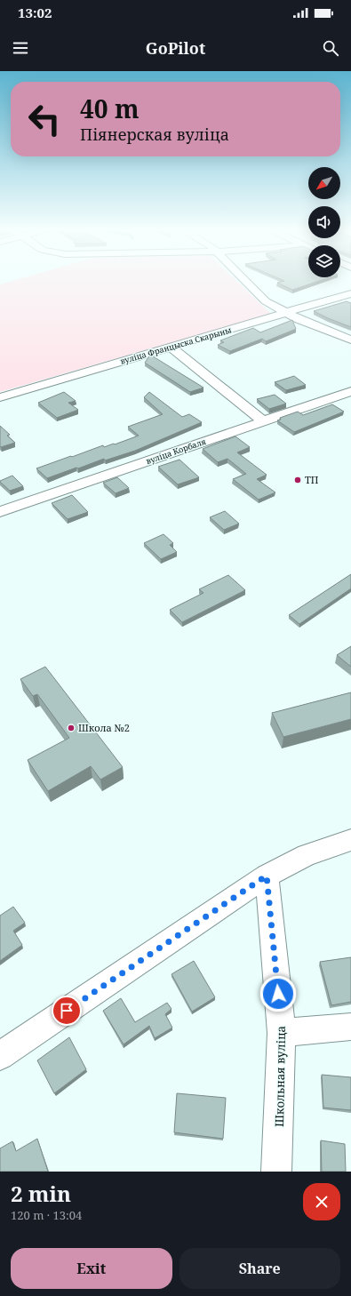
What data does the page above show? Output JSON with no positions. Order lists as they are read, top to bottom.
{
  "streets": {
    "street": ["вуліца Францыска Скарыны", "вуліца Корбаля", "Школьная вуліца"]
  },
  "places": ["ТП", "Школа №2"],
  "north": "bottom left",
  "page": {
    "status": "13:02",
    "header": "GoPilot",
    "turn": ["40 m", "Піянерская вуліца"],
    "heading": ["2 min", "120 m · 13:04"],
    "buttons": ["Exit", "Share"]
  }
}
